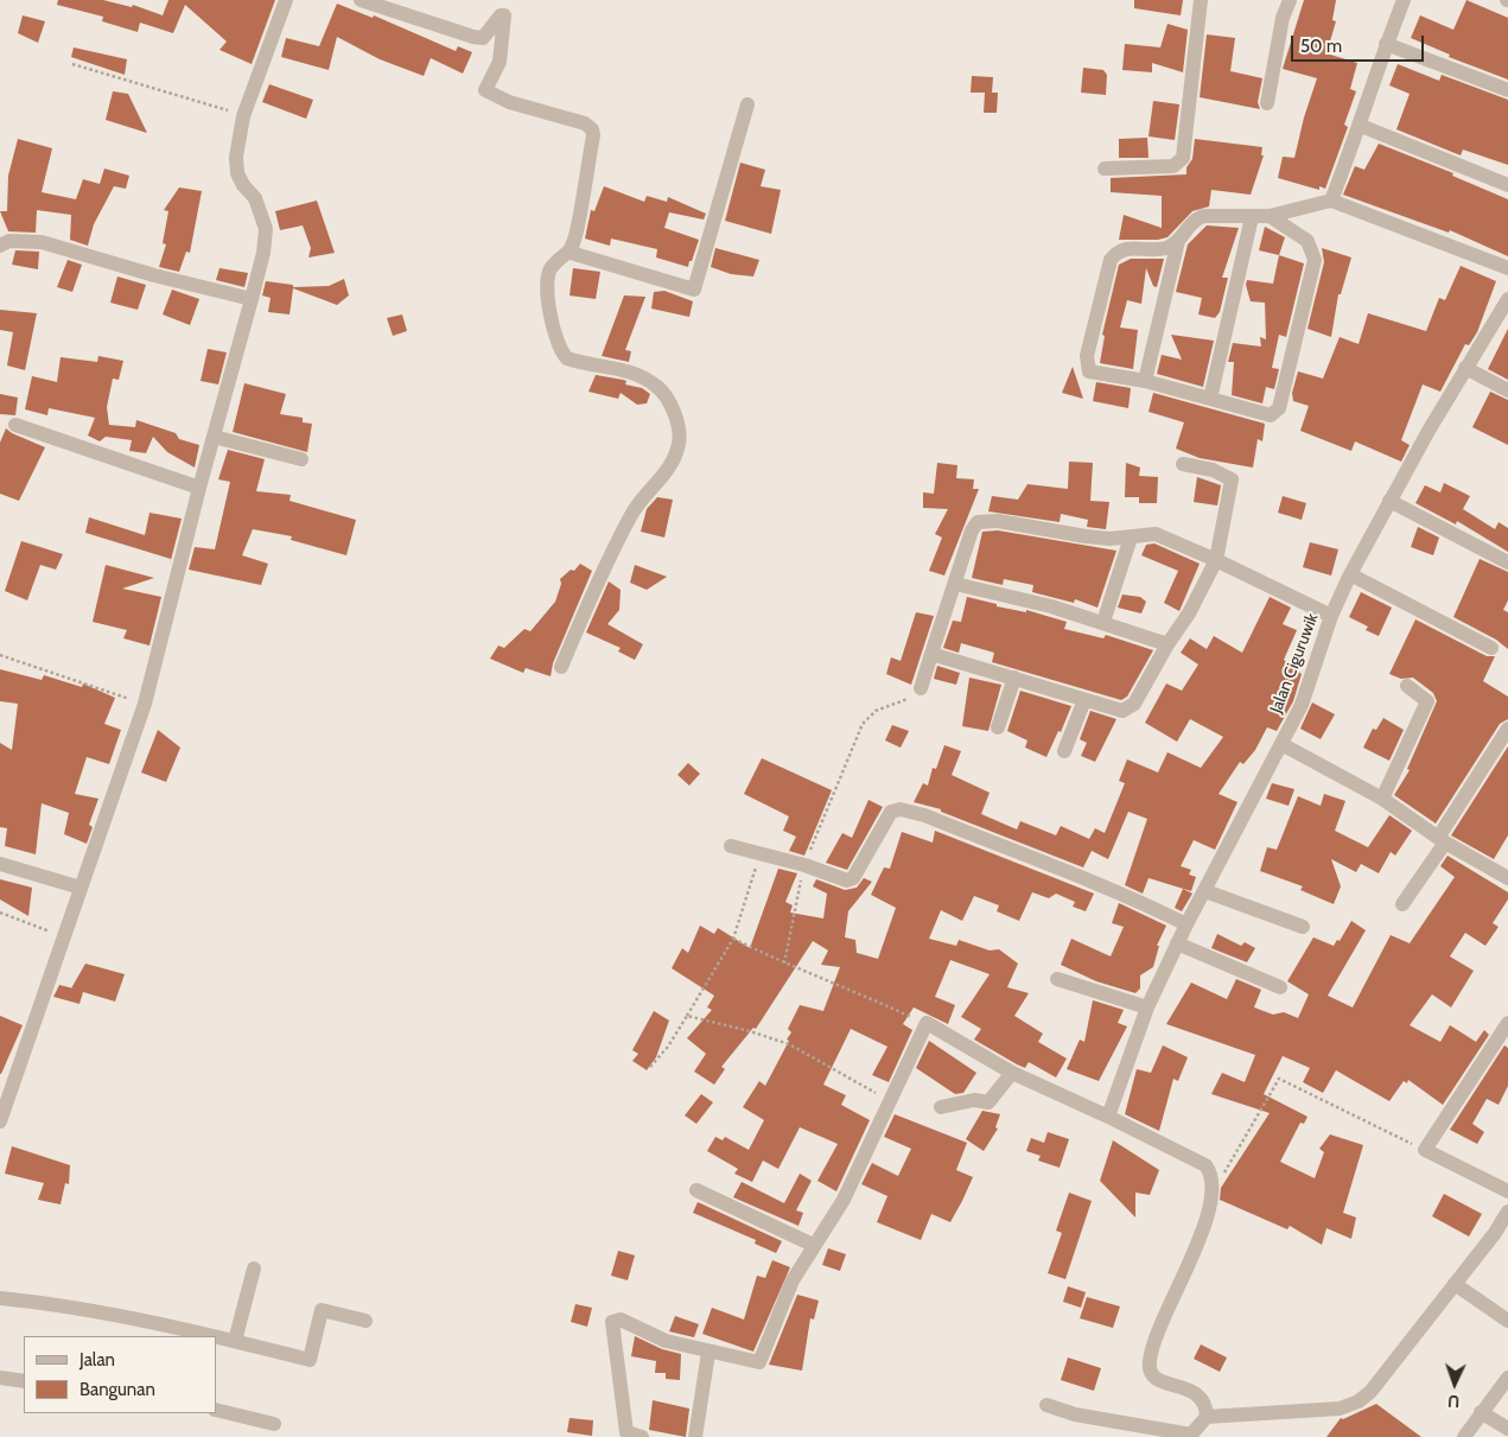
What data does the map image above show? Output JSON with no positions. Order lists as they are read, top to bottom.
{
  "streets": {
    "street": ["Jalan Ciguruwik"]
  },
  "legend": ["Jalan", "Bangunan"],
  "scale_bar": "50 m",
  "north": "bottom"
}
